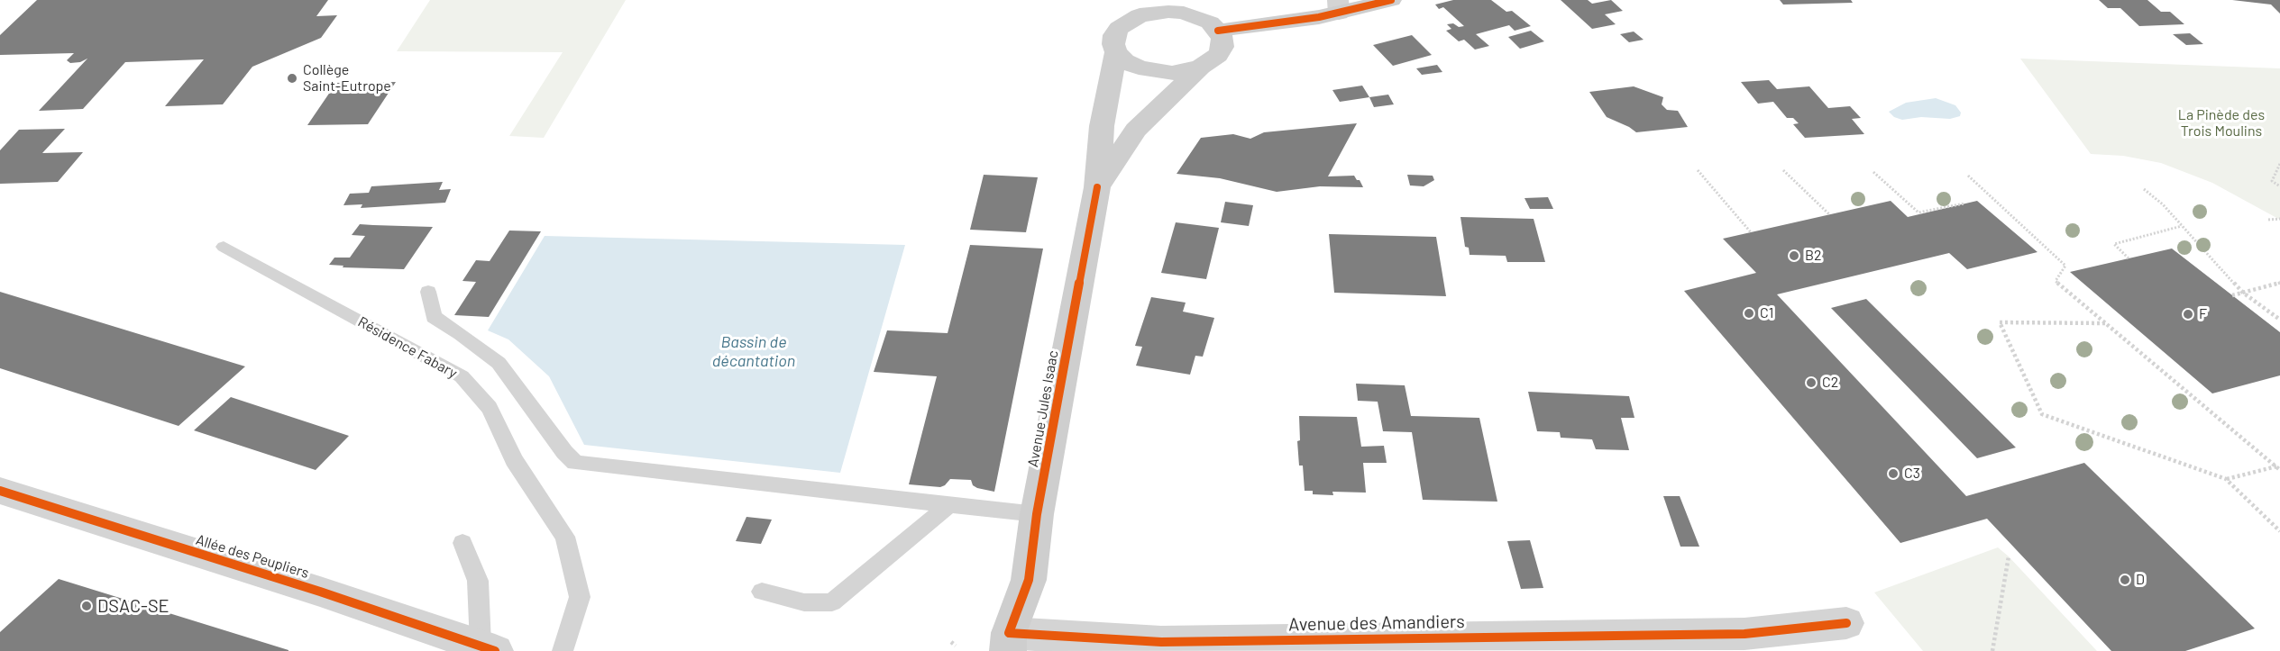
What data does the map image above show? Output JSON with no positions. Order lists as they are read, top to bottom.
{
  "streets": {
    "main road": ["Avenue Jules Isaac"],
    "street": ["Allée des Peupliers", "Avenue des Amandiers"],
    "lane": ["Résidence Fabary"]
  },
  "crossings": [
    ["Avenue Jules Isaac", "Avenue des Amandiers"]
  ],
  "water": ["Bassin de décantation"],
  "parks": ["La Pinède des Trois Moulins"],
  "places": [
    "Collège Saint-Eutrope",
    "B2",
    "C1",
    "F",
    "C2",
    "C3",
    "D",
    "DSAC-SE"
  ]
}
